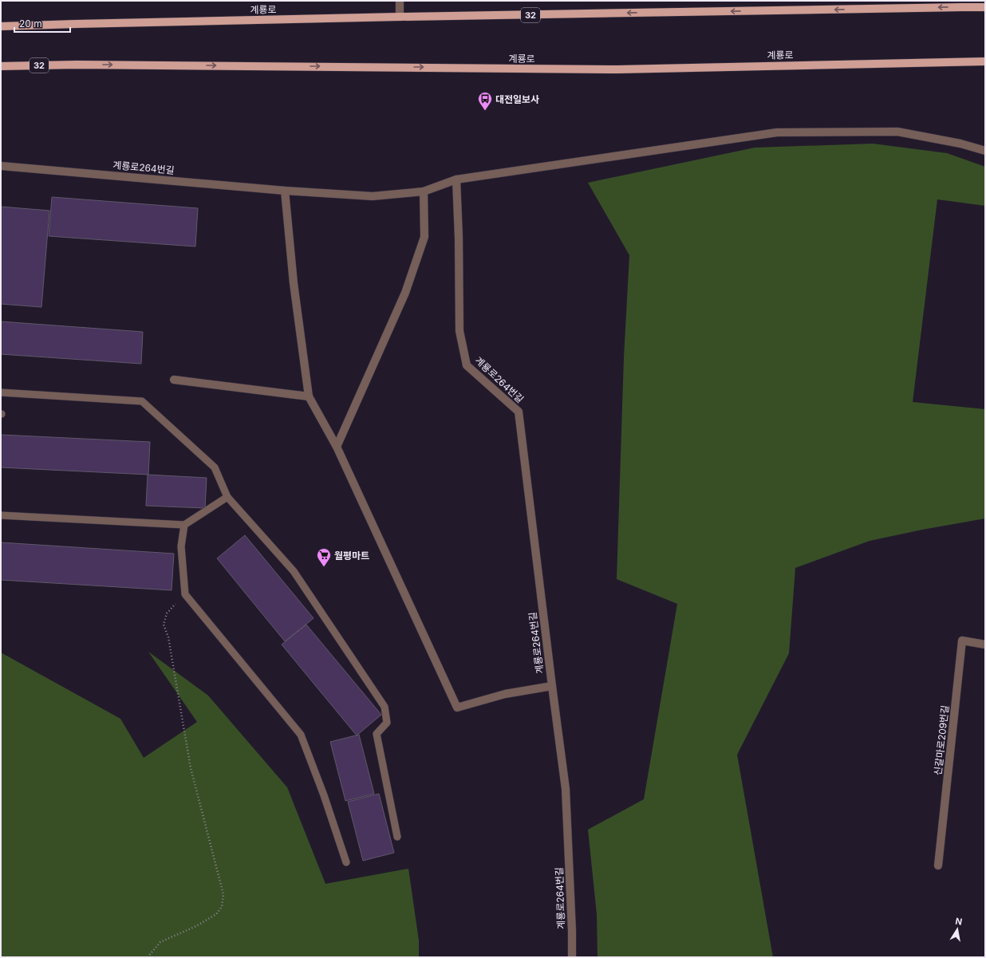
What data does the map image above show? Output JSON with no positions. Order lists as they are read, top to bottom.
{
  "streets": {
    "main road": ["계룡로", "32"],
    "street": ["계룡로264번길", "신갈마로209번길"]
  },
  "places": {
    "bus stop": ["대전일보사"],
    "supermarket": ["월평마트"]
  },
  "scale_bar": "20 m",
  "north": "top"
}
